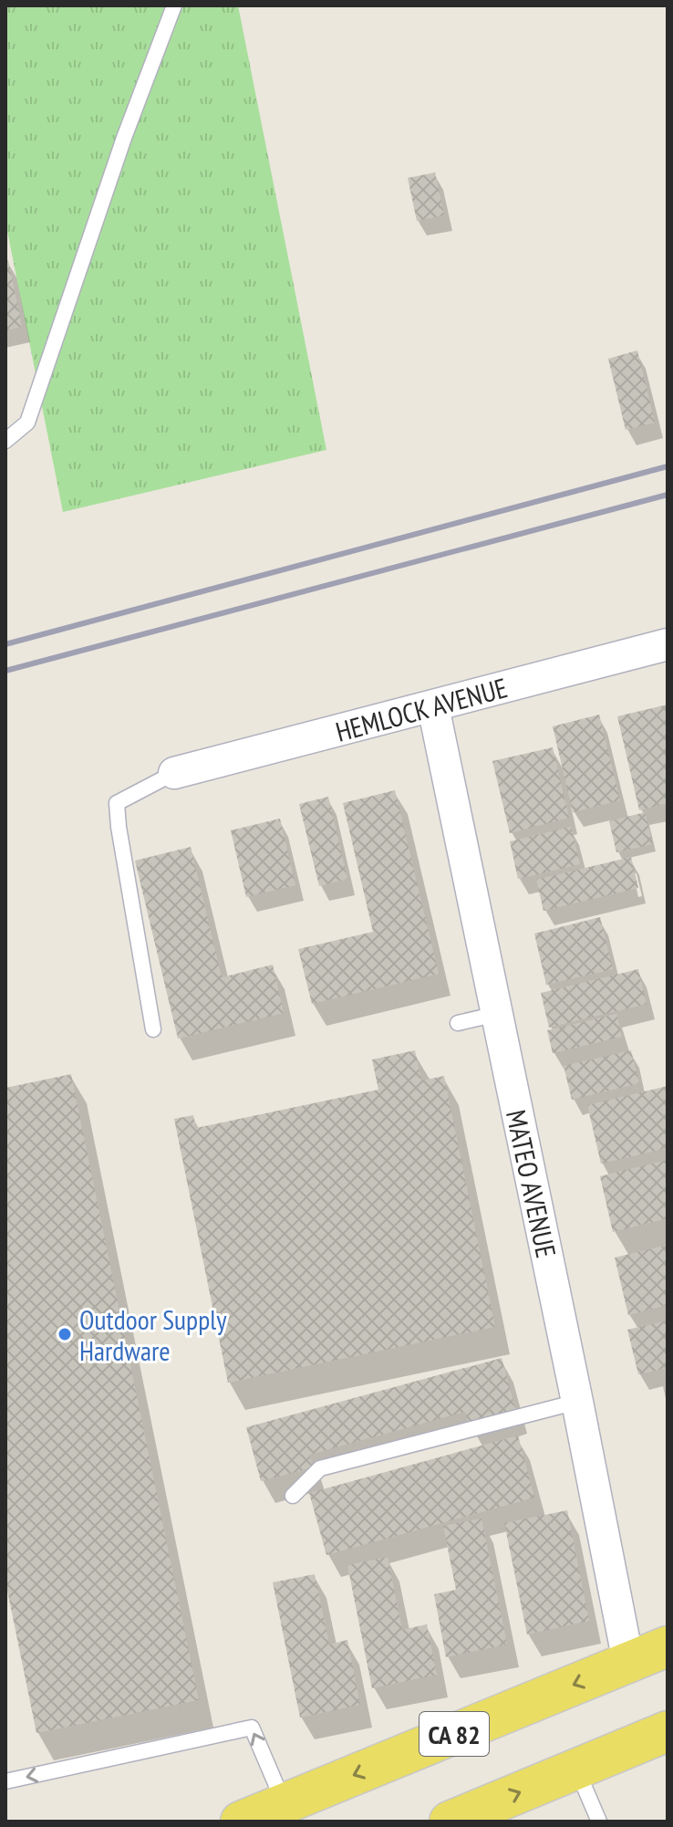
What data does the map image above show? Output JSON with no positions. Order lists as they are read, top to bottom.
{
  "streets": {
    "main road": ["CA 82"],
    "street": ["HEMLOCK AVENUE", "MATEO AVENUE"]
  },
  "crossings": [
    ["HEMLOCK AVENUE", "MATEO AVENUE"],
    ["MATEO AVENUE", "CA 82"]
  ],
  "places": ["Outdoor Supply Hardware"]
}
